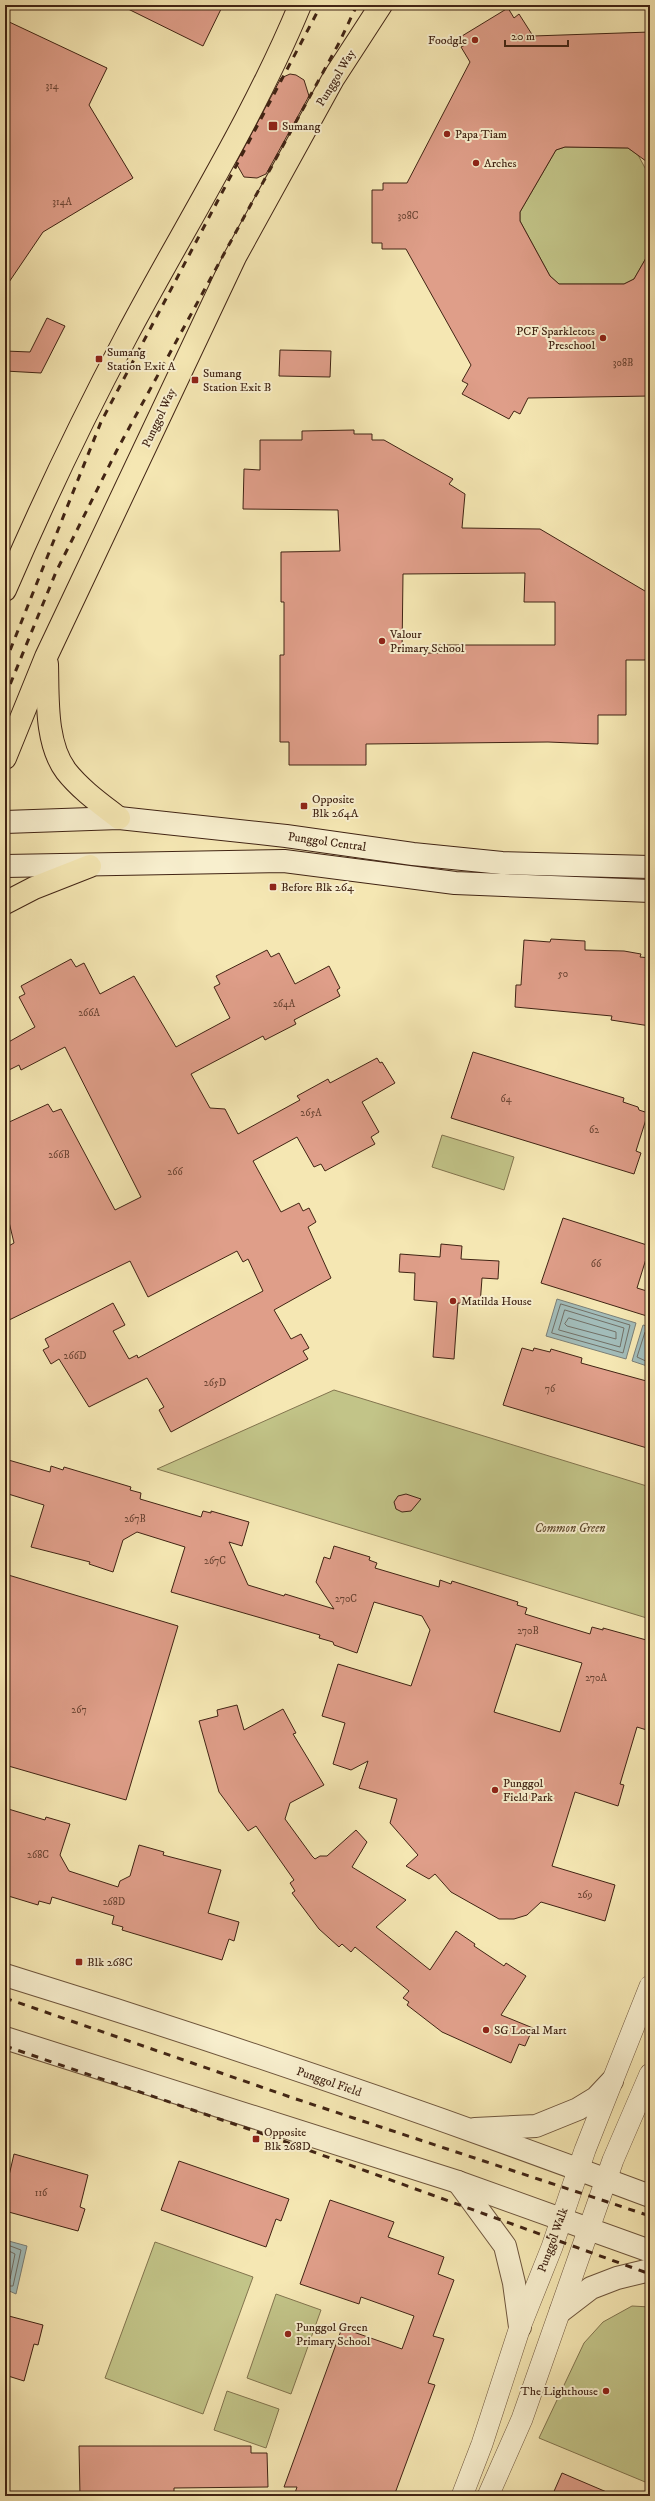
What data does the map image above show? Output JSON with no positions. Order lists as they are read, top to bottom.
{
  "streets": {
    "main road": ["Punggol Way"],
    "street": ["Punggol Central", "Punggol Field", "Punggol Walk"]
  },
  "crossings": [
    ["Punggol Field", "Punggol Walk"]
  ],
  "parks": ["Common Green"],
  "places": {
    "other": [
      "Foodgle",
      "Papa Tiam",
      "Arches",
      "PCF Sparkletots Preschool",
      "Valour Primary School",
      "Matilda House",
      "Punggol Field Park",
      "SG Local Mart",
      "Punggol Green Primary School",
      "The Lighthouse"
    ],
    "transit": [
      "Sumang",
      "Sumang Station Exit A",
      "Sumang Station Exit B",
      "Opposite Blk 264A",
      "Before Blk 264",
      "Blk 268C",
      "Opposite Blk 268D"
    ]
  },
  "house_numbers": [
    "314",
    "314A",
    "308C",
    "308B",
    "50",
    "264A",
    "266A",
    "64",
    "265A",
    "62",
    "266B",
    "266",
    "66",
    "266D",
    "265D",
    "76",
    "267B",
    "267C",
    "270C",
    "270B",
    "270A",
    "267",
    "268C",
    "269",
    "268D",
    "116"
  ],
  "scale_bar": "20 m"
}
